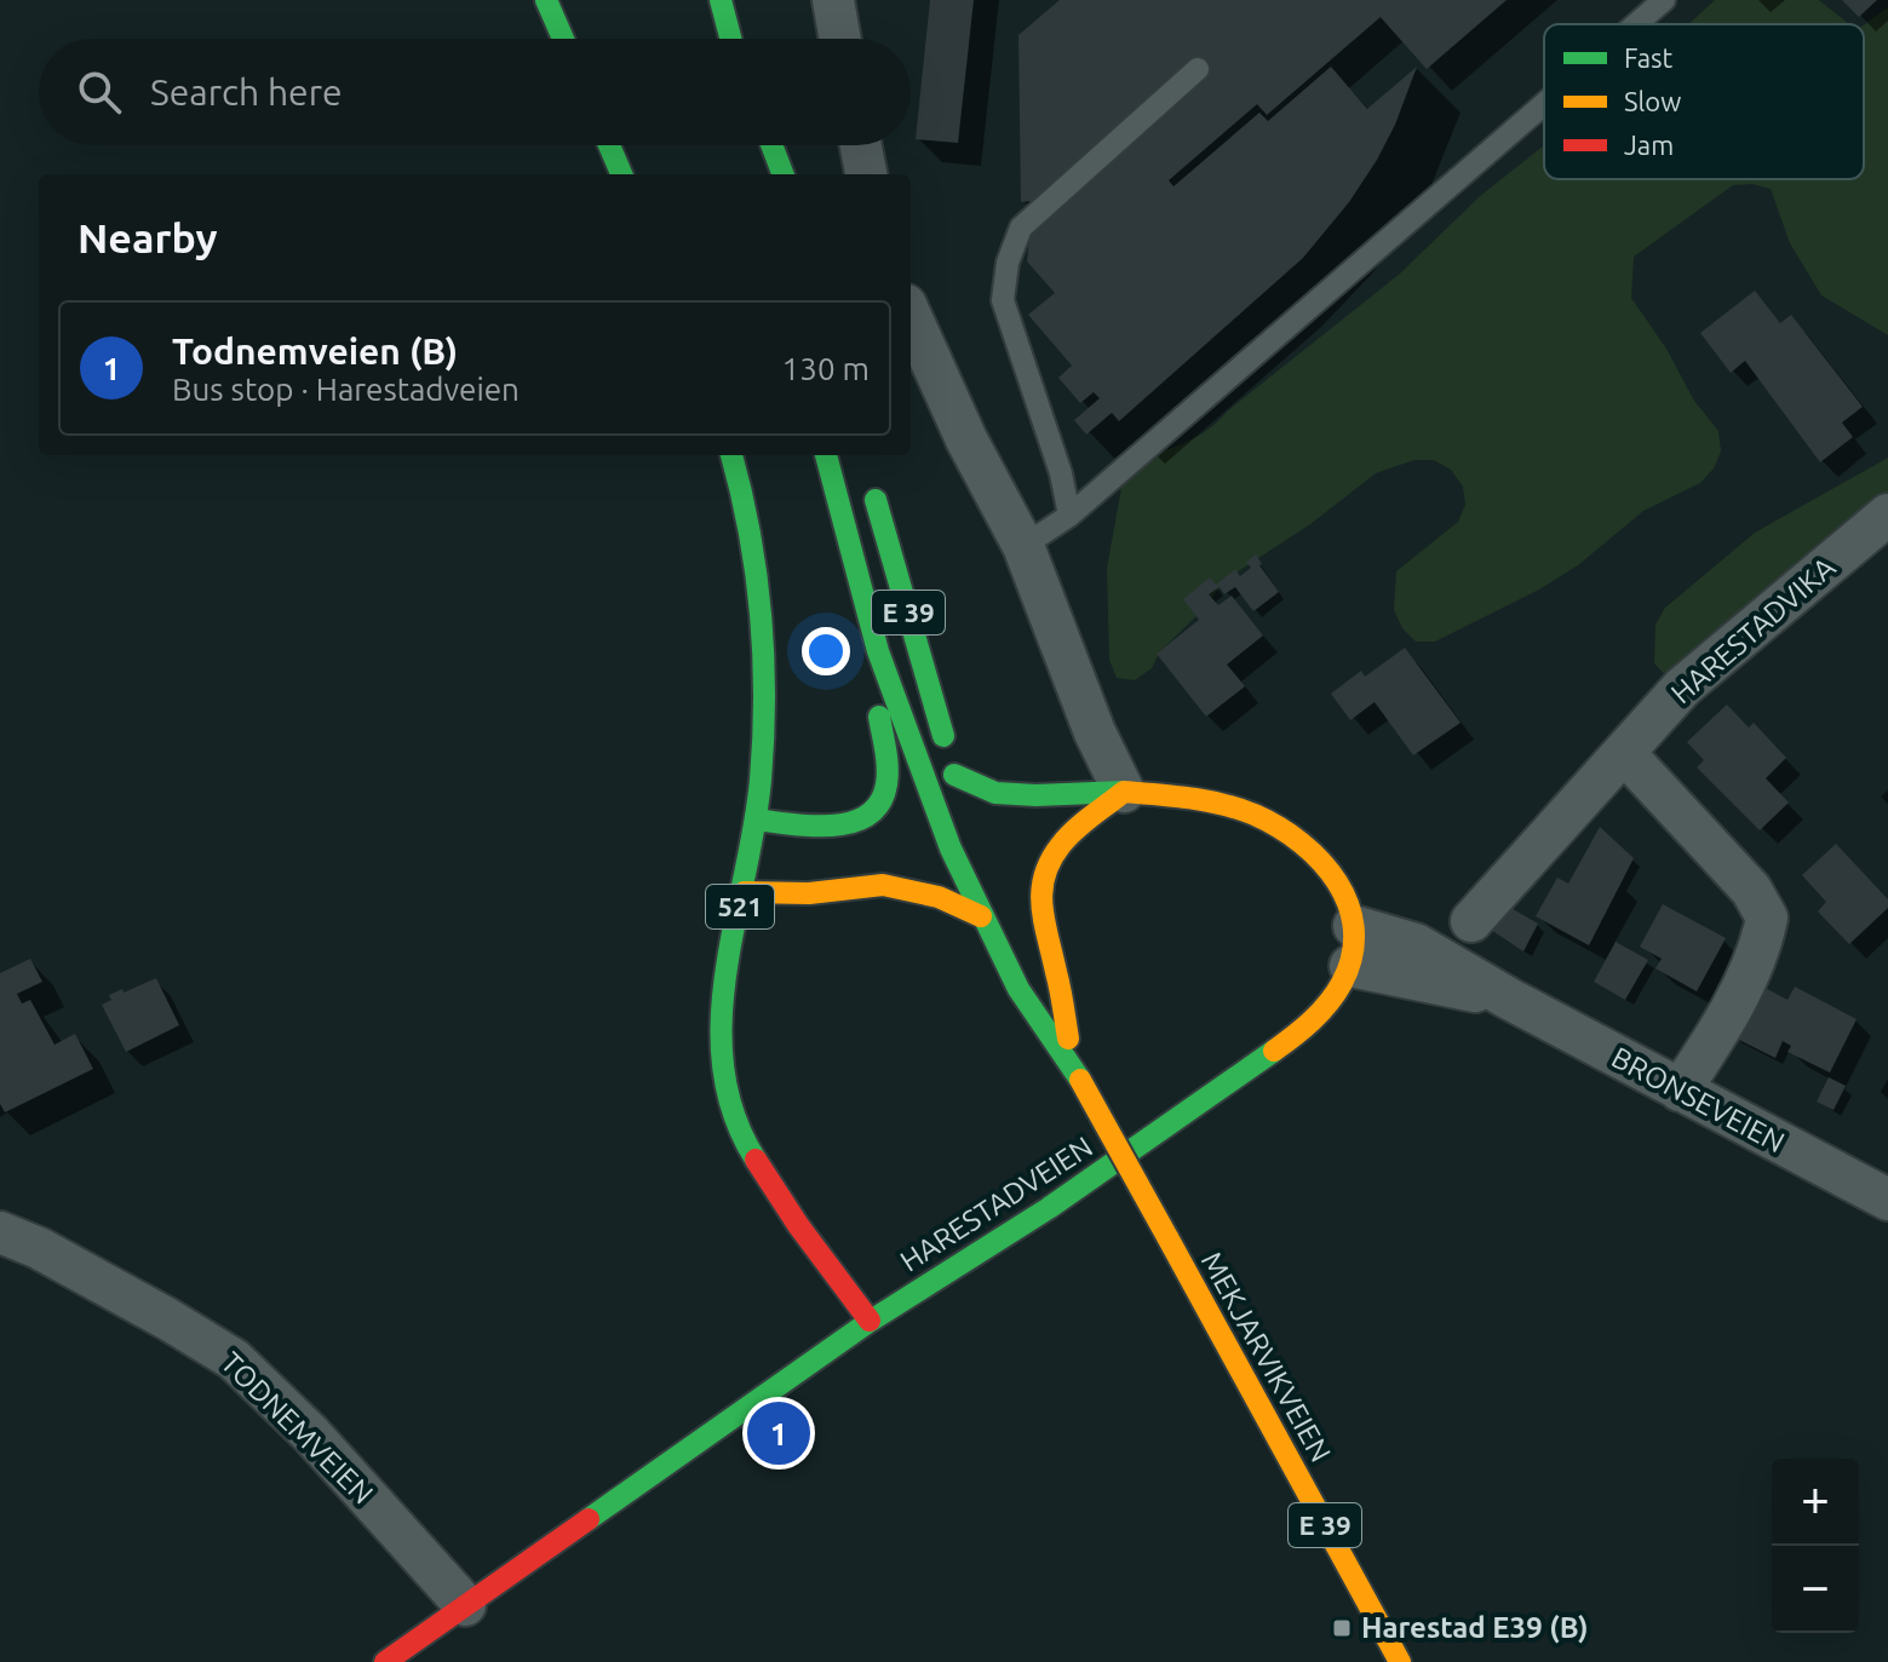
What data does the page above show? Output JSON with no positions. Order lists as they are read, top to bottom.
{
  "streets": {
    "main road": [
      "E 39",
      "521",
      "HARESTADVEIEN",
      "MEKJARVIKVEIEN"
    ],
    "street": ["HARESTADVIKA", "BRONSEVEIEN", "TODNEMVEIEN"]
  },
  "crossings": [
    ["E 39", "521"],
    ["E 39", "MEKJARVIKVEIEN"],
    ["521", "HARESTADVEIEN"],
    ["BRONSEVEIEN", "HARESTADVEIEN"],
    ["HARESTADVEIEN", "TODNEMVEIEN"]
  ],
  "places": {
    "transit": ["Harestad E39 (B)"]
  },
  "legend": ["Fast", "Slow", "Jam"],
  "page": {
    "search": "Search here",
    "heading": "Nearby",
    "list": [
      {
        "mark": "1",
        "name": "Todnemveien (B)",
        "note": "Bus stop · Harestadveien",
        "value": "130 m"
      }
    ],
    "pins": "1",
    "map_buttons": ["+", "−"]
  }
}
